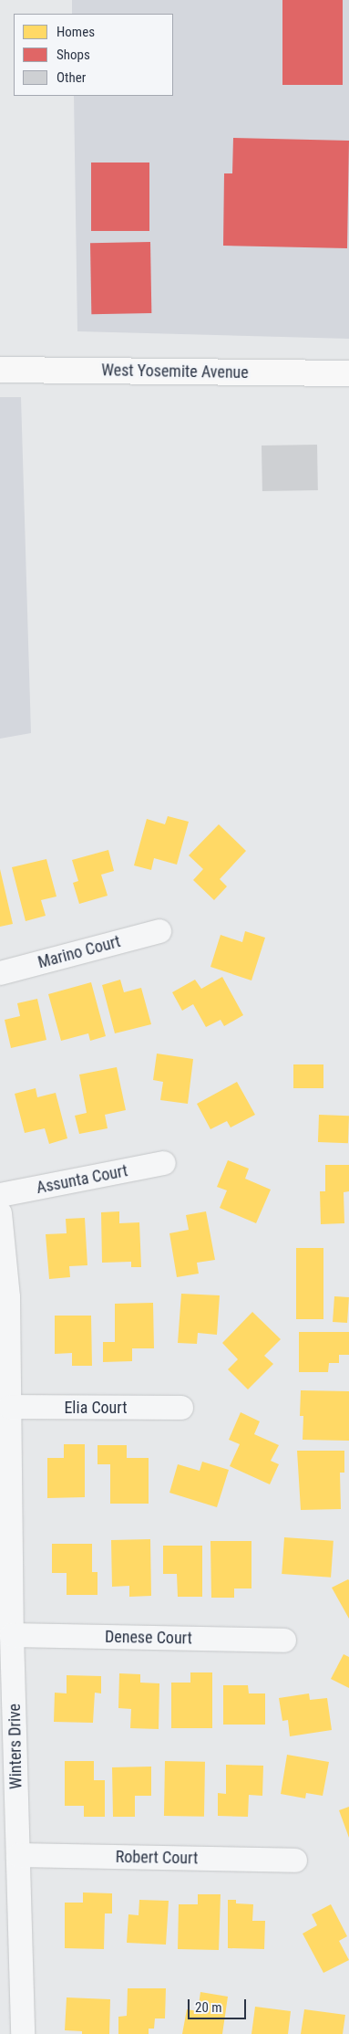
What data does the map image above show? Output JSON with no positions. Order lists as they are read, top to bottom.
{
  "streets": {
    "main road": ["West Yosemite Avenue"],
    "street": [
      "Marino Court",
      "Assunta Court",
      "Elia Court",
      "Denese Court",
      "Winters Drive",
      "Robert Court"
    ]
  },
  "crossings": [
    ["Elia Court", "Winters Drive"],
    ["Denese Court", "Winters Drive"],
    ["Winters Drive", "Robert Court"]
  ],
  "legend": ["Homes", "Shops", "Other"],
  "scale_bar": "20 m"
}
